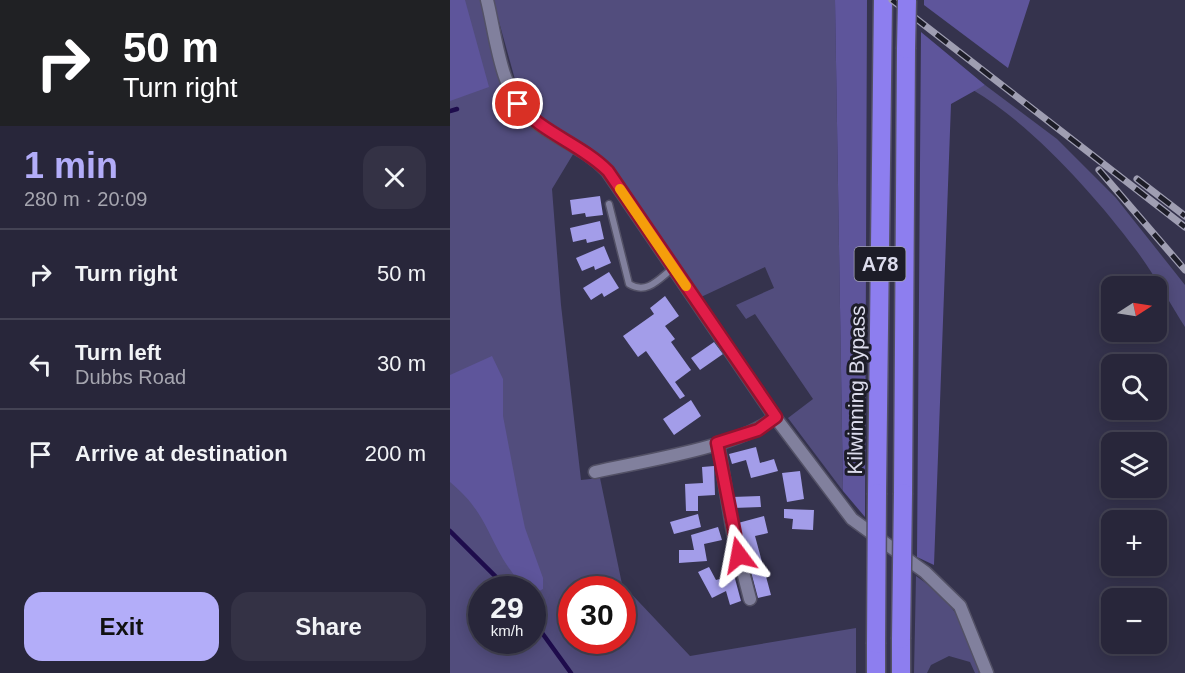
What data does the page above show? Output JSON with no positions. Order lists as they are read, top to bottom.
{
  "streets": {
    "highway": ["A78", "Kilwinning Bypass"]
  },
  "north": "right",
  "page": {
    "turn": ["50 m", "Turn right"],
    "heading": ["1 min", "280 m · 20:09"],
    "list": [
      {
        "name": "Turn right",
        "value": "50 m"
      },
      {
        "name": "Turn left",
        "note": "Dubbs Road",
        "value": "30 m"
      },
      {
        "name": "Arrive at destination",
        "value": "200 m"
      }
    ],
    "map_buttons": ["+", "−"],
    "speed": "29 km/h",
    "limit": "30",
    "buttons": ["Exit", "Share"]
  }
}
